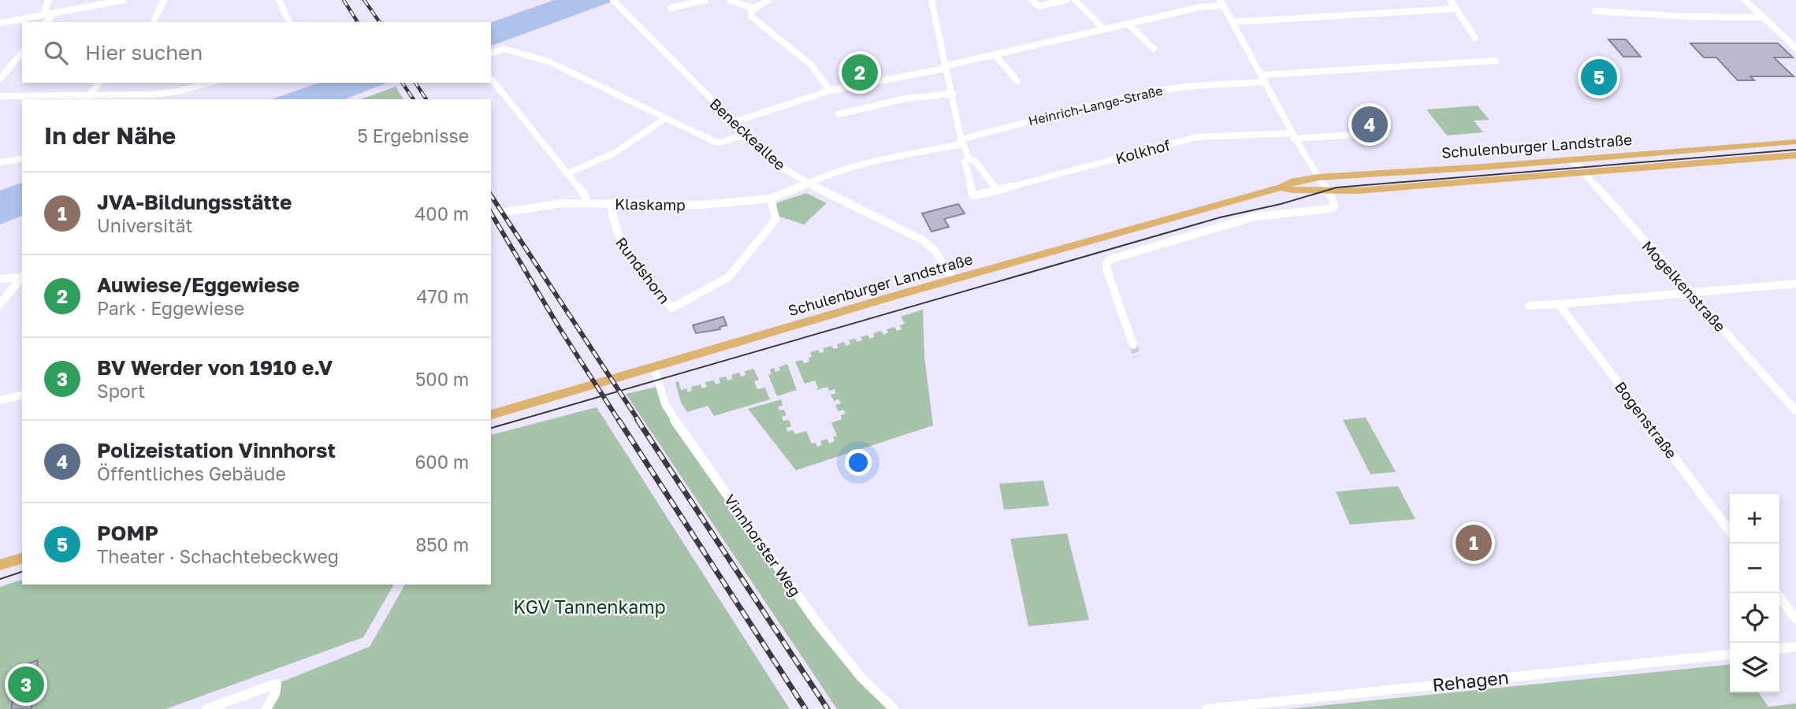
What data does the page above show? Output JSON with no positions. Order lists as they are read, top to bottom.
{
  "streets": {
    "main road": ["Schulenburger Landstraße"],
    "street": [
      "Heinrich-Lange-Straße",
      "Beneckeallee",
      "Kolkhof",
      "Klaskamp",
      "Rundshorn",
      "Mogelkenstraße",
      "Bogenstraße",
      "Vinnhorster Weg",
      "Rehagen"
    ]
  },
  "crossings": [
    ["Heinrich-Lange-Straße", "Beneckeallee"],
    ["Heinrich-Lange-Straße", "Klaskamp"],
    ["Beneckeallee", "Schulenburger Landstraße"],
    ["Beneckeallee", "Klaskamp"],
    ["Schulenburger Landstraße", "Mogelkenstraße"],
    ["Schulenburger Landstraße", "Vinnhorster Weg"],
    ["Klaskamp", "Rundshorn"]
  ],
  "parks": ["KGV Tannenkamp"],
  "page": {
    "search": "Hier suchen",
    "pins": [
      "2",
      "5",
      "4",
      "1",
      "3"
    ],
    "heading": ["In der Nähe", "5 Ergebnisse"],
    "list": [
      {
        "mark": "1",
        "name": "JVA-Bildungsstätte",
        "note": "Universität",
        "value": "400 m"
      },
      {
        "mark": "2",
        "name": "Auwiese/Eggewiese",
        "note": "Park · Eggewiese",
        "value": "470 m"
      },
      {
        "mark": "3",
        "name": "BV Werder von 1910 e.V",
        "note": "Sport",
        "value": "500 m"
      },
      {
        "mark": "4",
        "name": "Polizeistation Vinnhorst",
        "note": "Öffentliches Gebäude",
        "value": "600 m"
      },
      {
        "mark": "5",
        "name": "POMP",
        "note": "Theater · Schachtebeckweg",
        "value": "850 m"
      }
    ],
    "map_buttons": ["+", "−"]
  }
}
